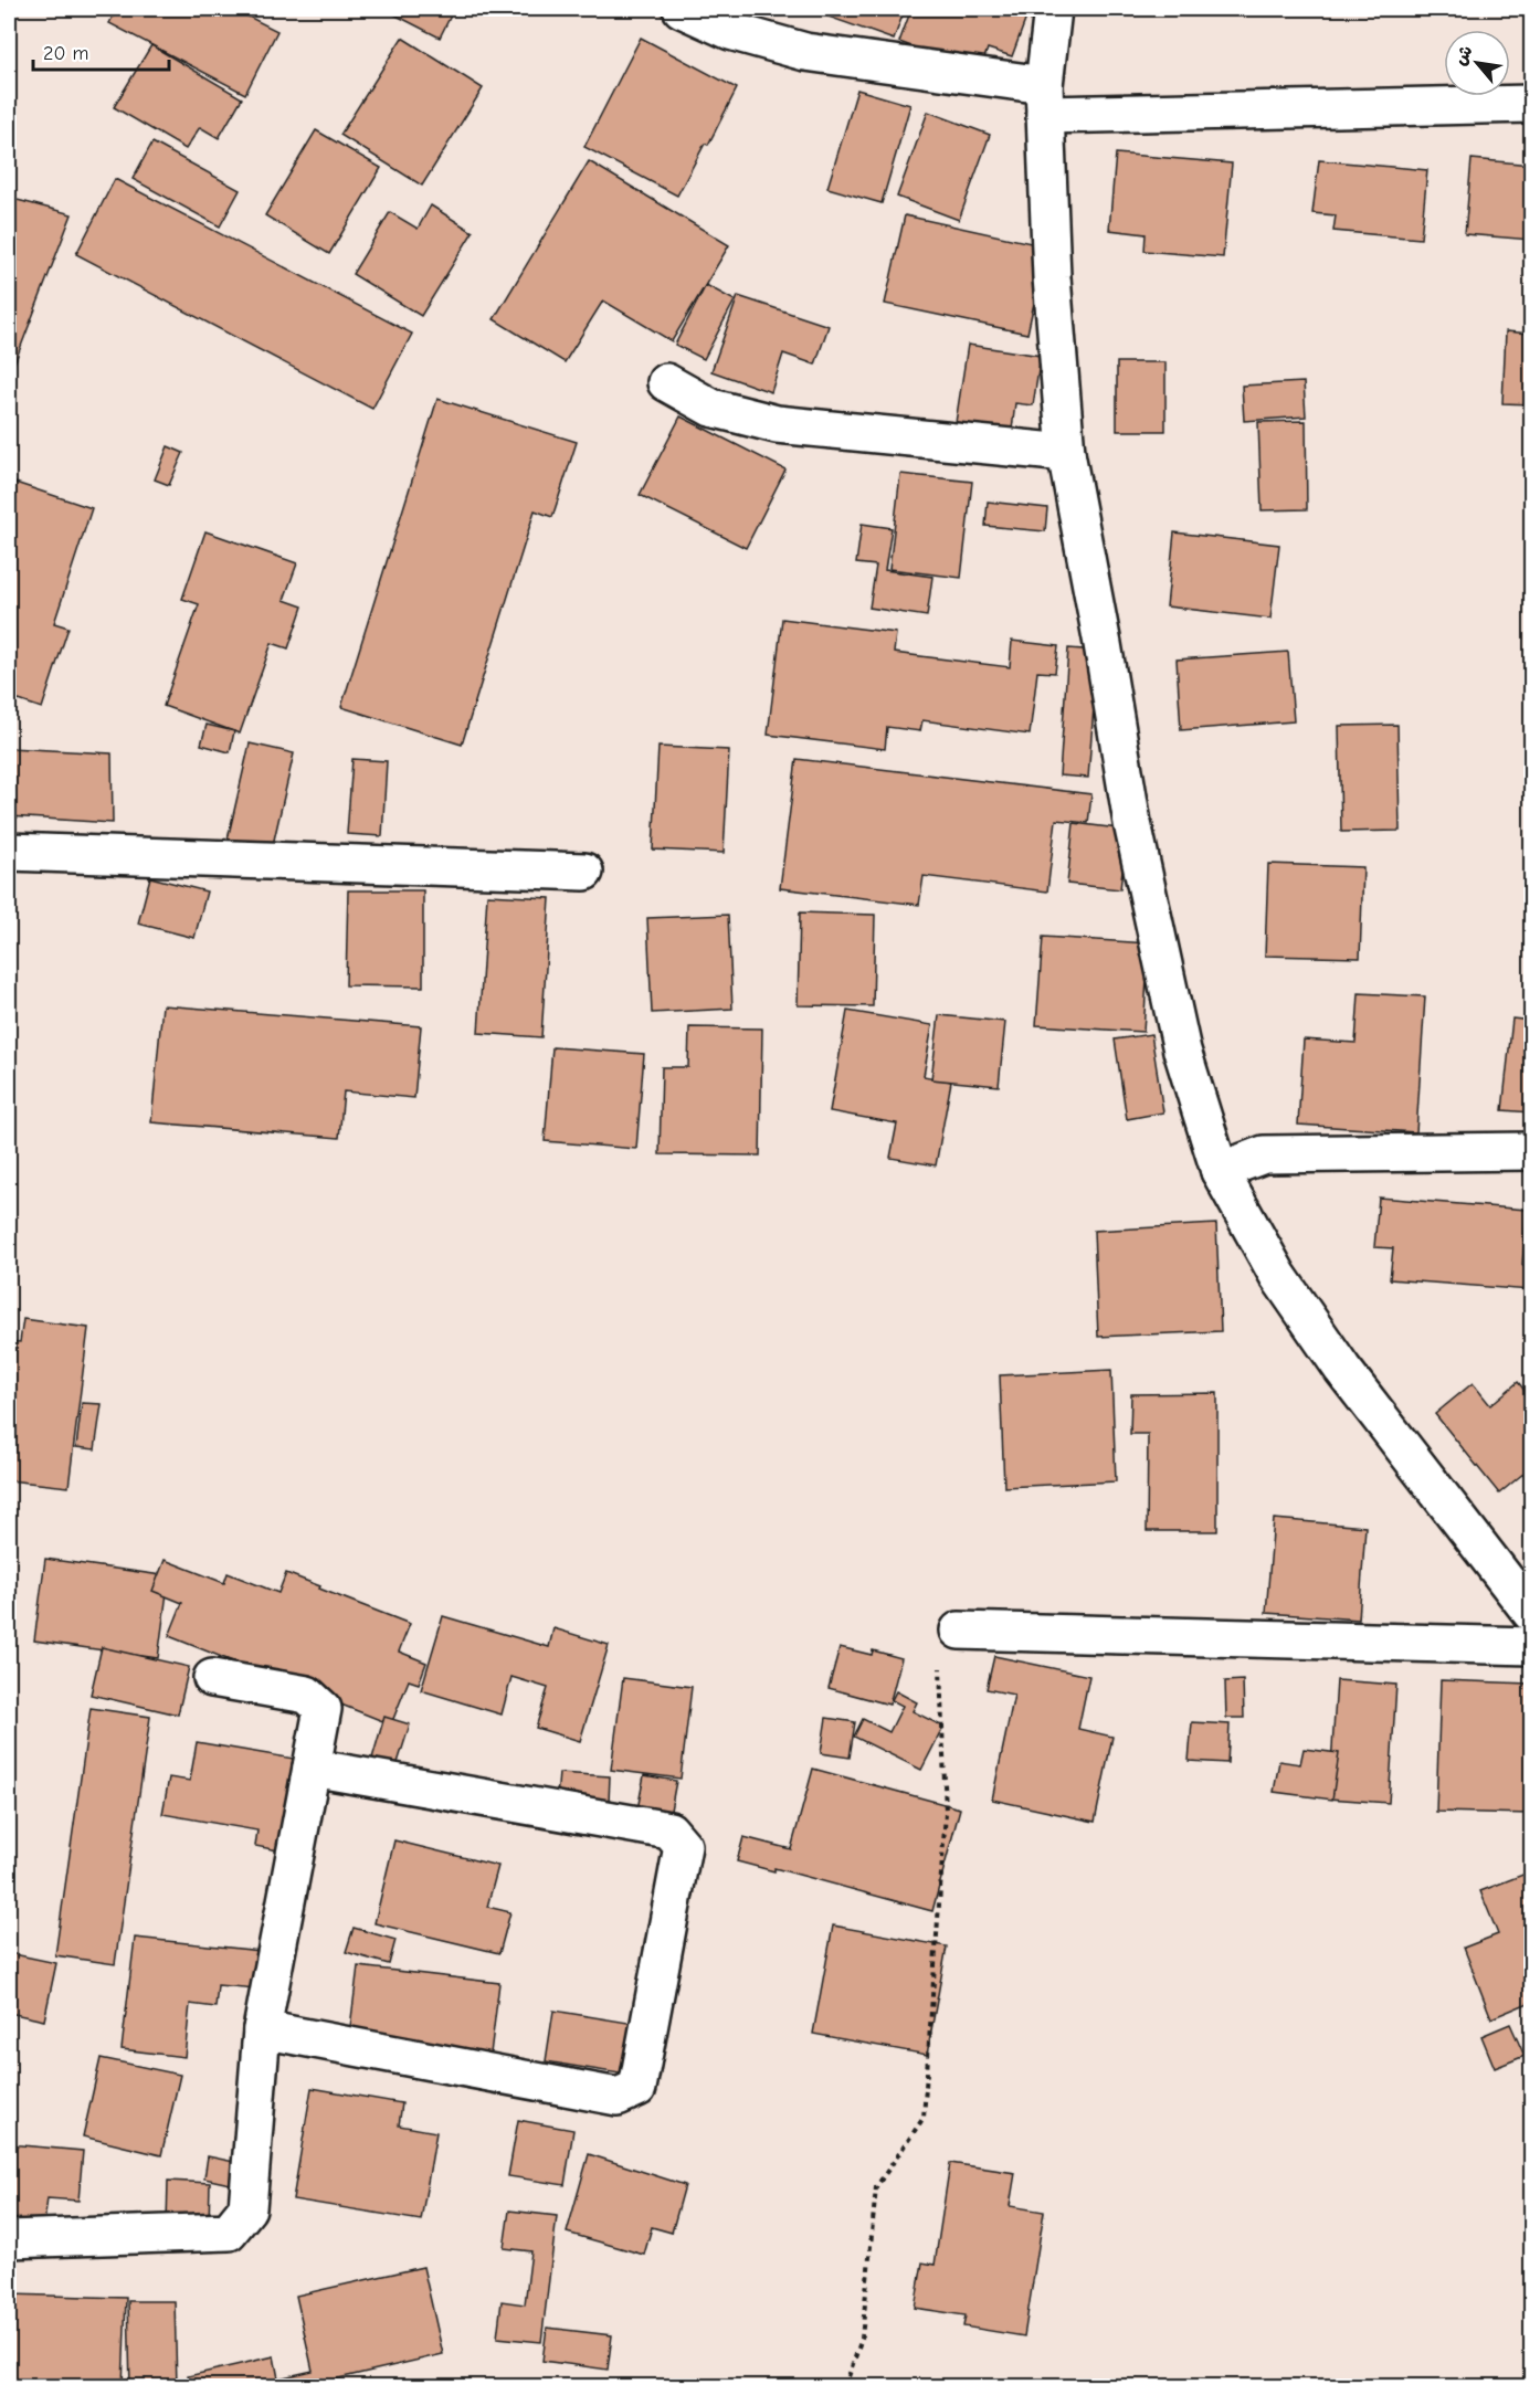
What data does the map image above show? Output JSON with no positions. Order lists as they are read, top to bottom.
{
  "scale_bar": "20 m",
  "north": "top left"
}
